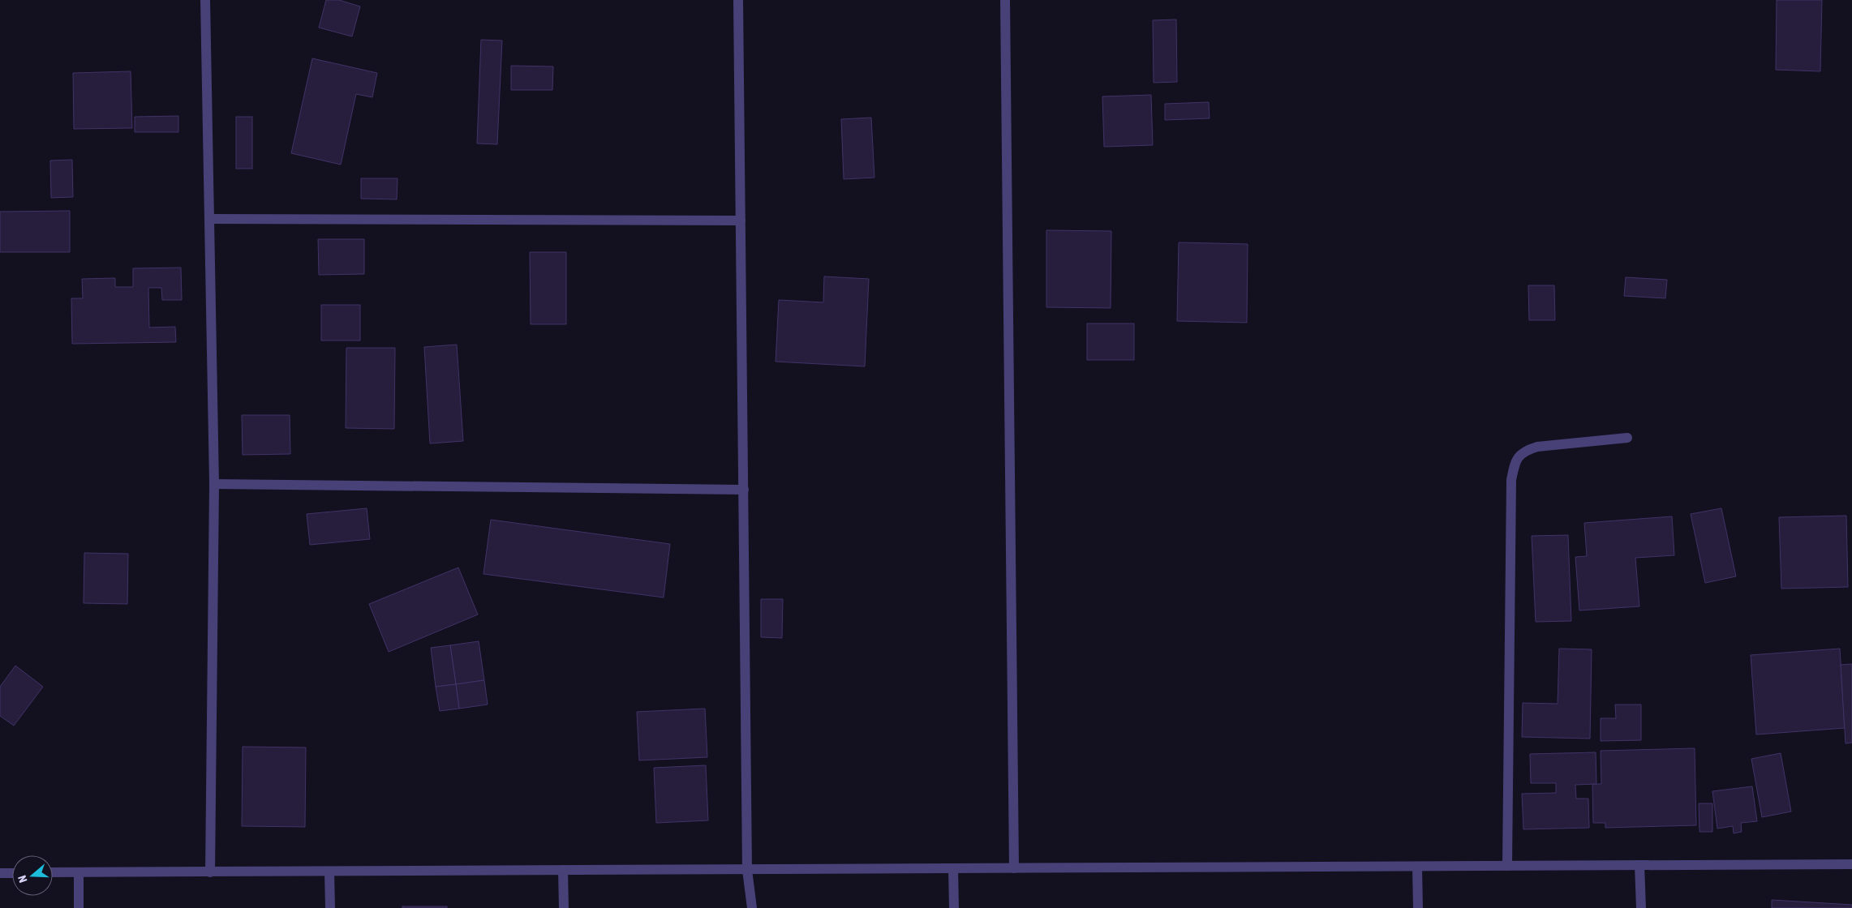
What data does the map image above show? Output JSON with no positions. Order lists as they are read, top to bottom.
{
  "north": "left"
}
